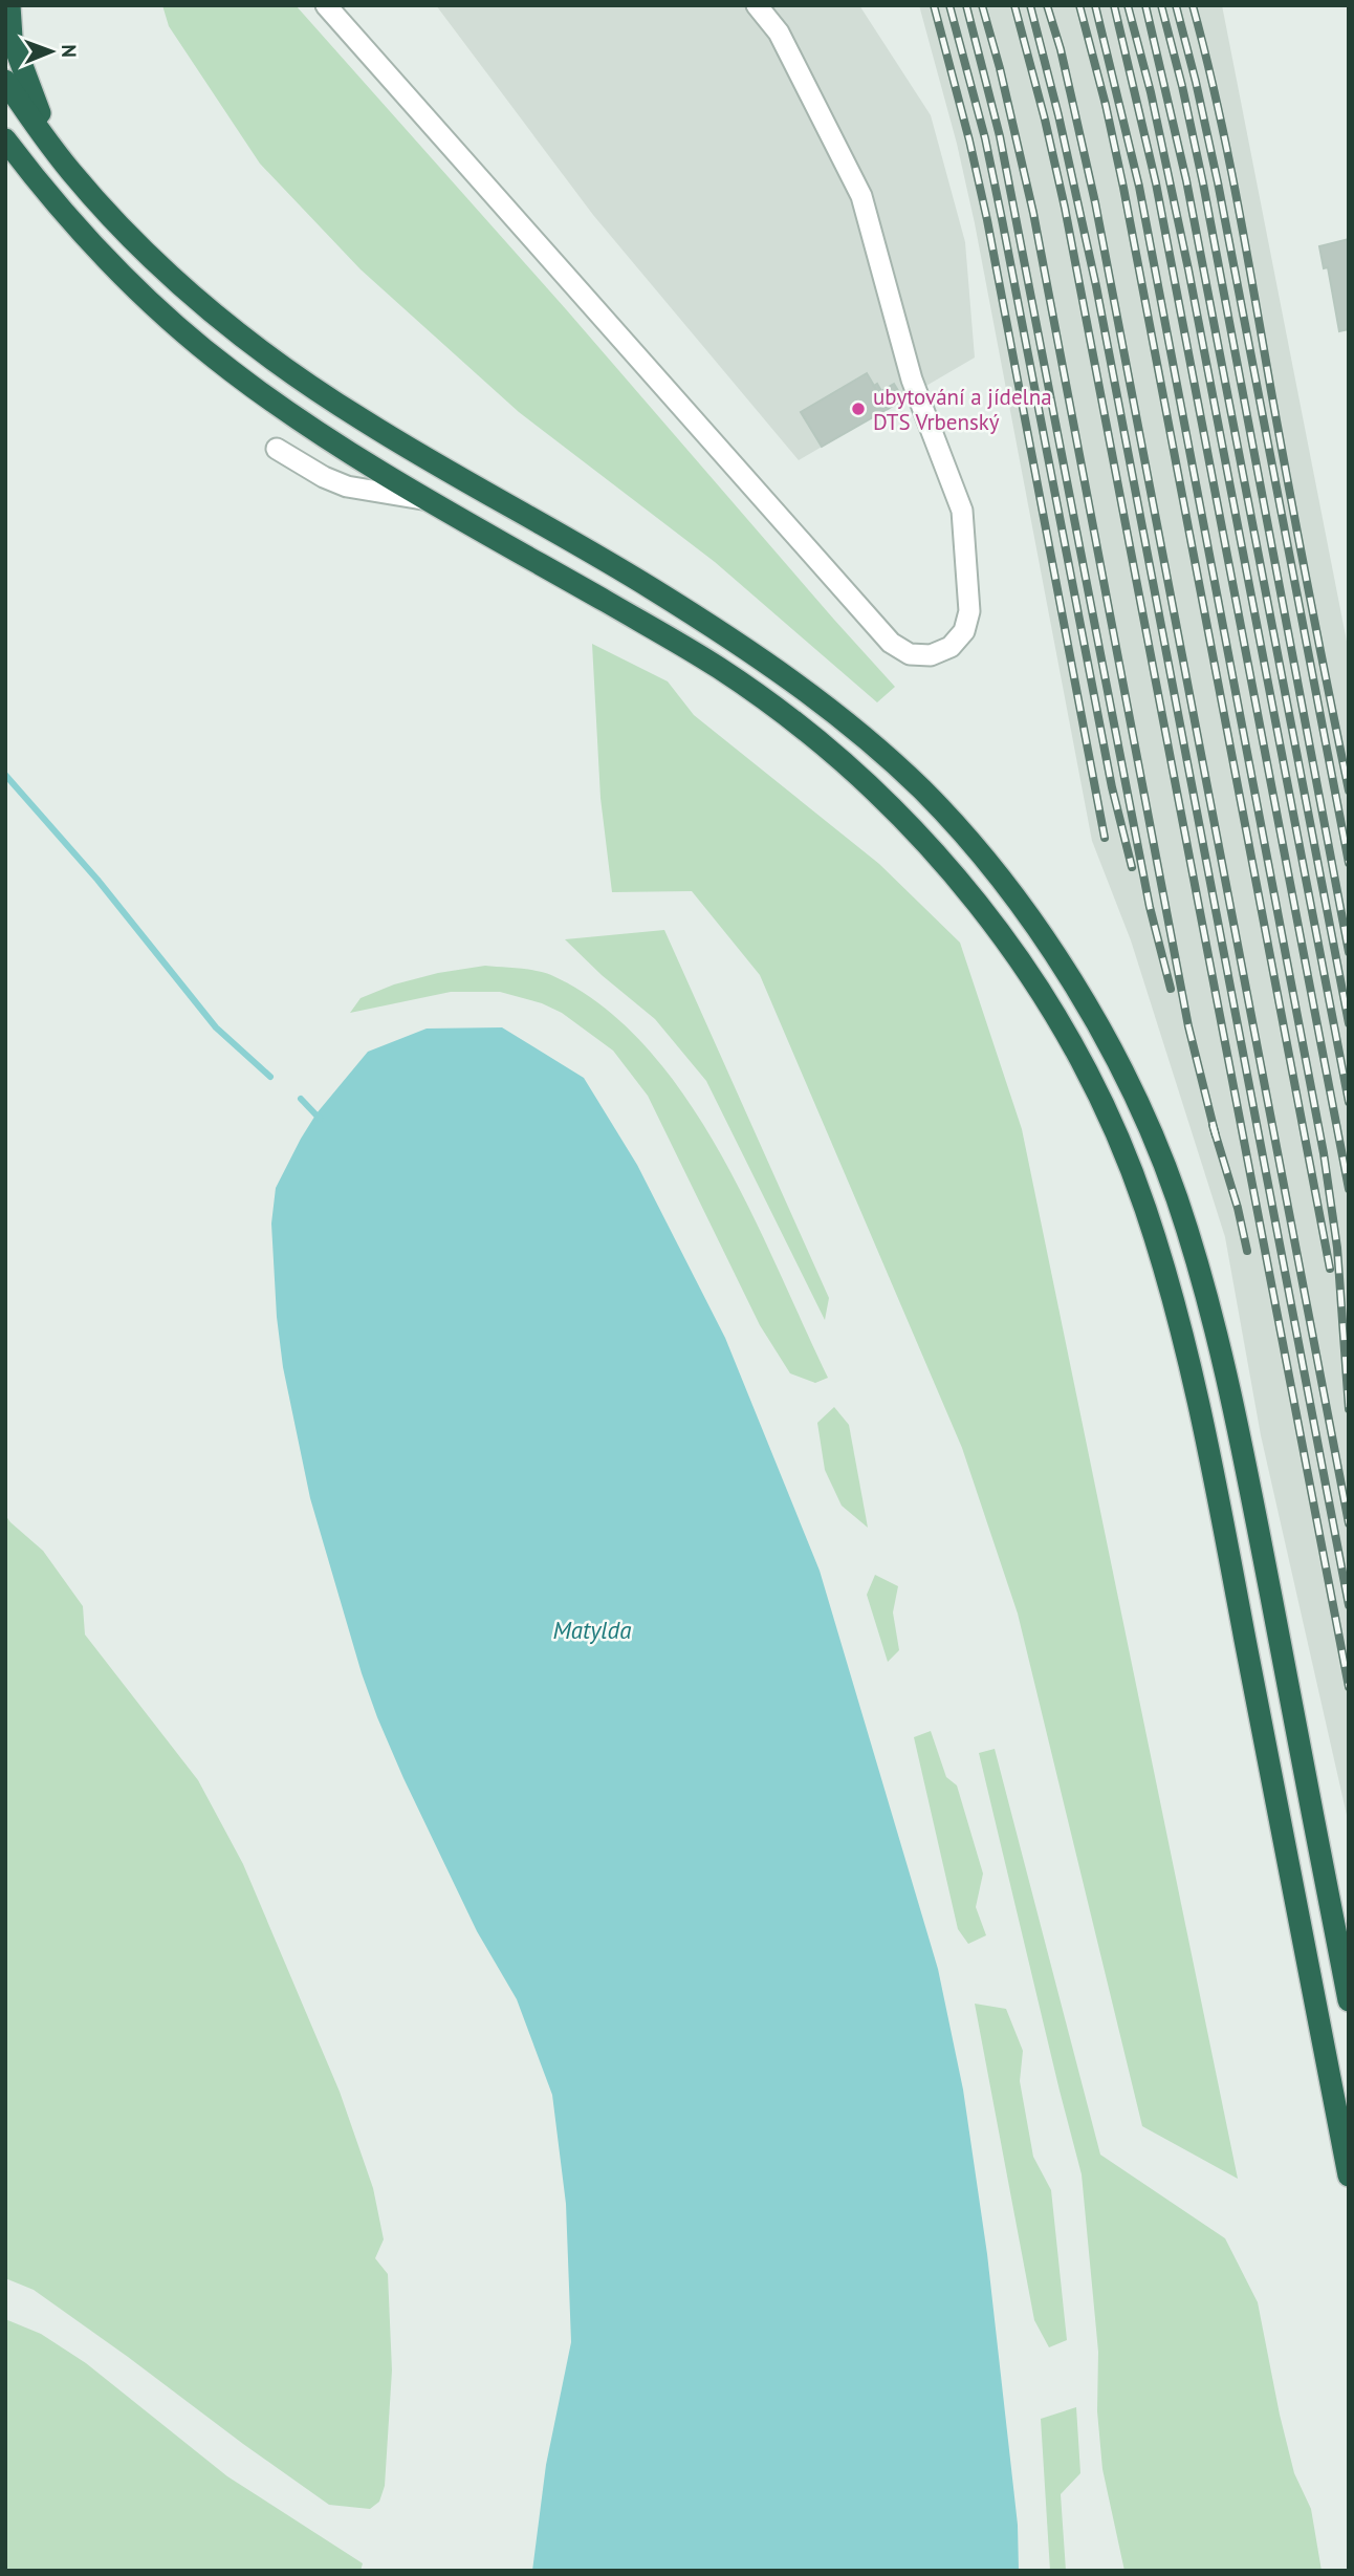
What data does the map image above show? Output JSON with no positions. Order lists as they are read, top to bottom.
{
  "water": ["Matylda"],
  "places": ["ubytování a jídelna DTS Vrbenský"],
  "north": "right"
}
